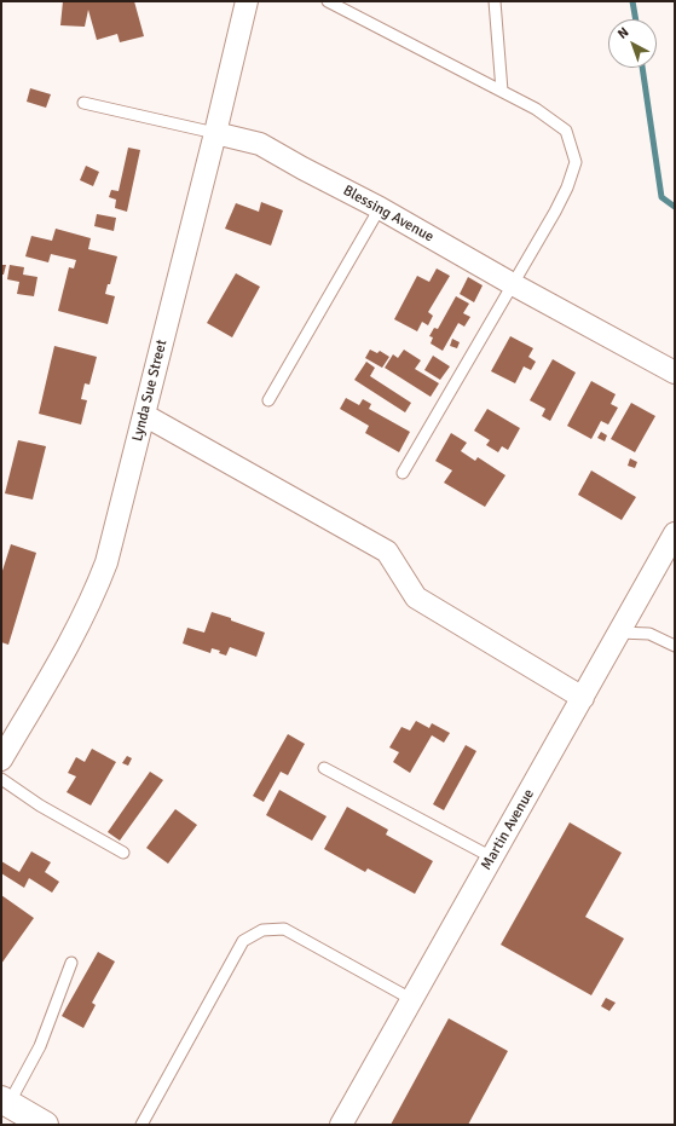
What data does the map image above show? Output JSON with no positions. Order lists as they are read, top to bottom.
{
  "streets": {
    "street": ["Blessing Avenue", "Lynda Sue Street", "Martin Avenue"]
  },
  "crossings": [
    ["Blessing Avenue", "Lynda Sue Street"]
  ],
  "north": "top left"
}
